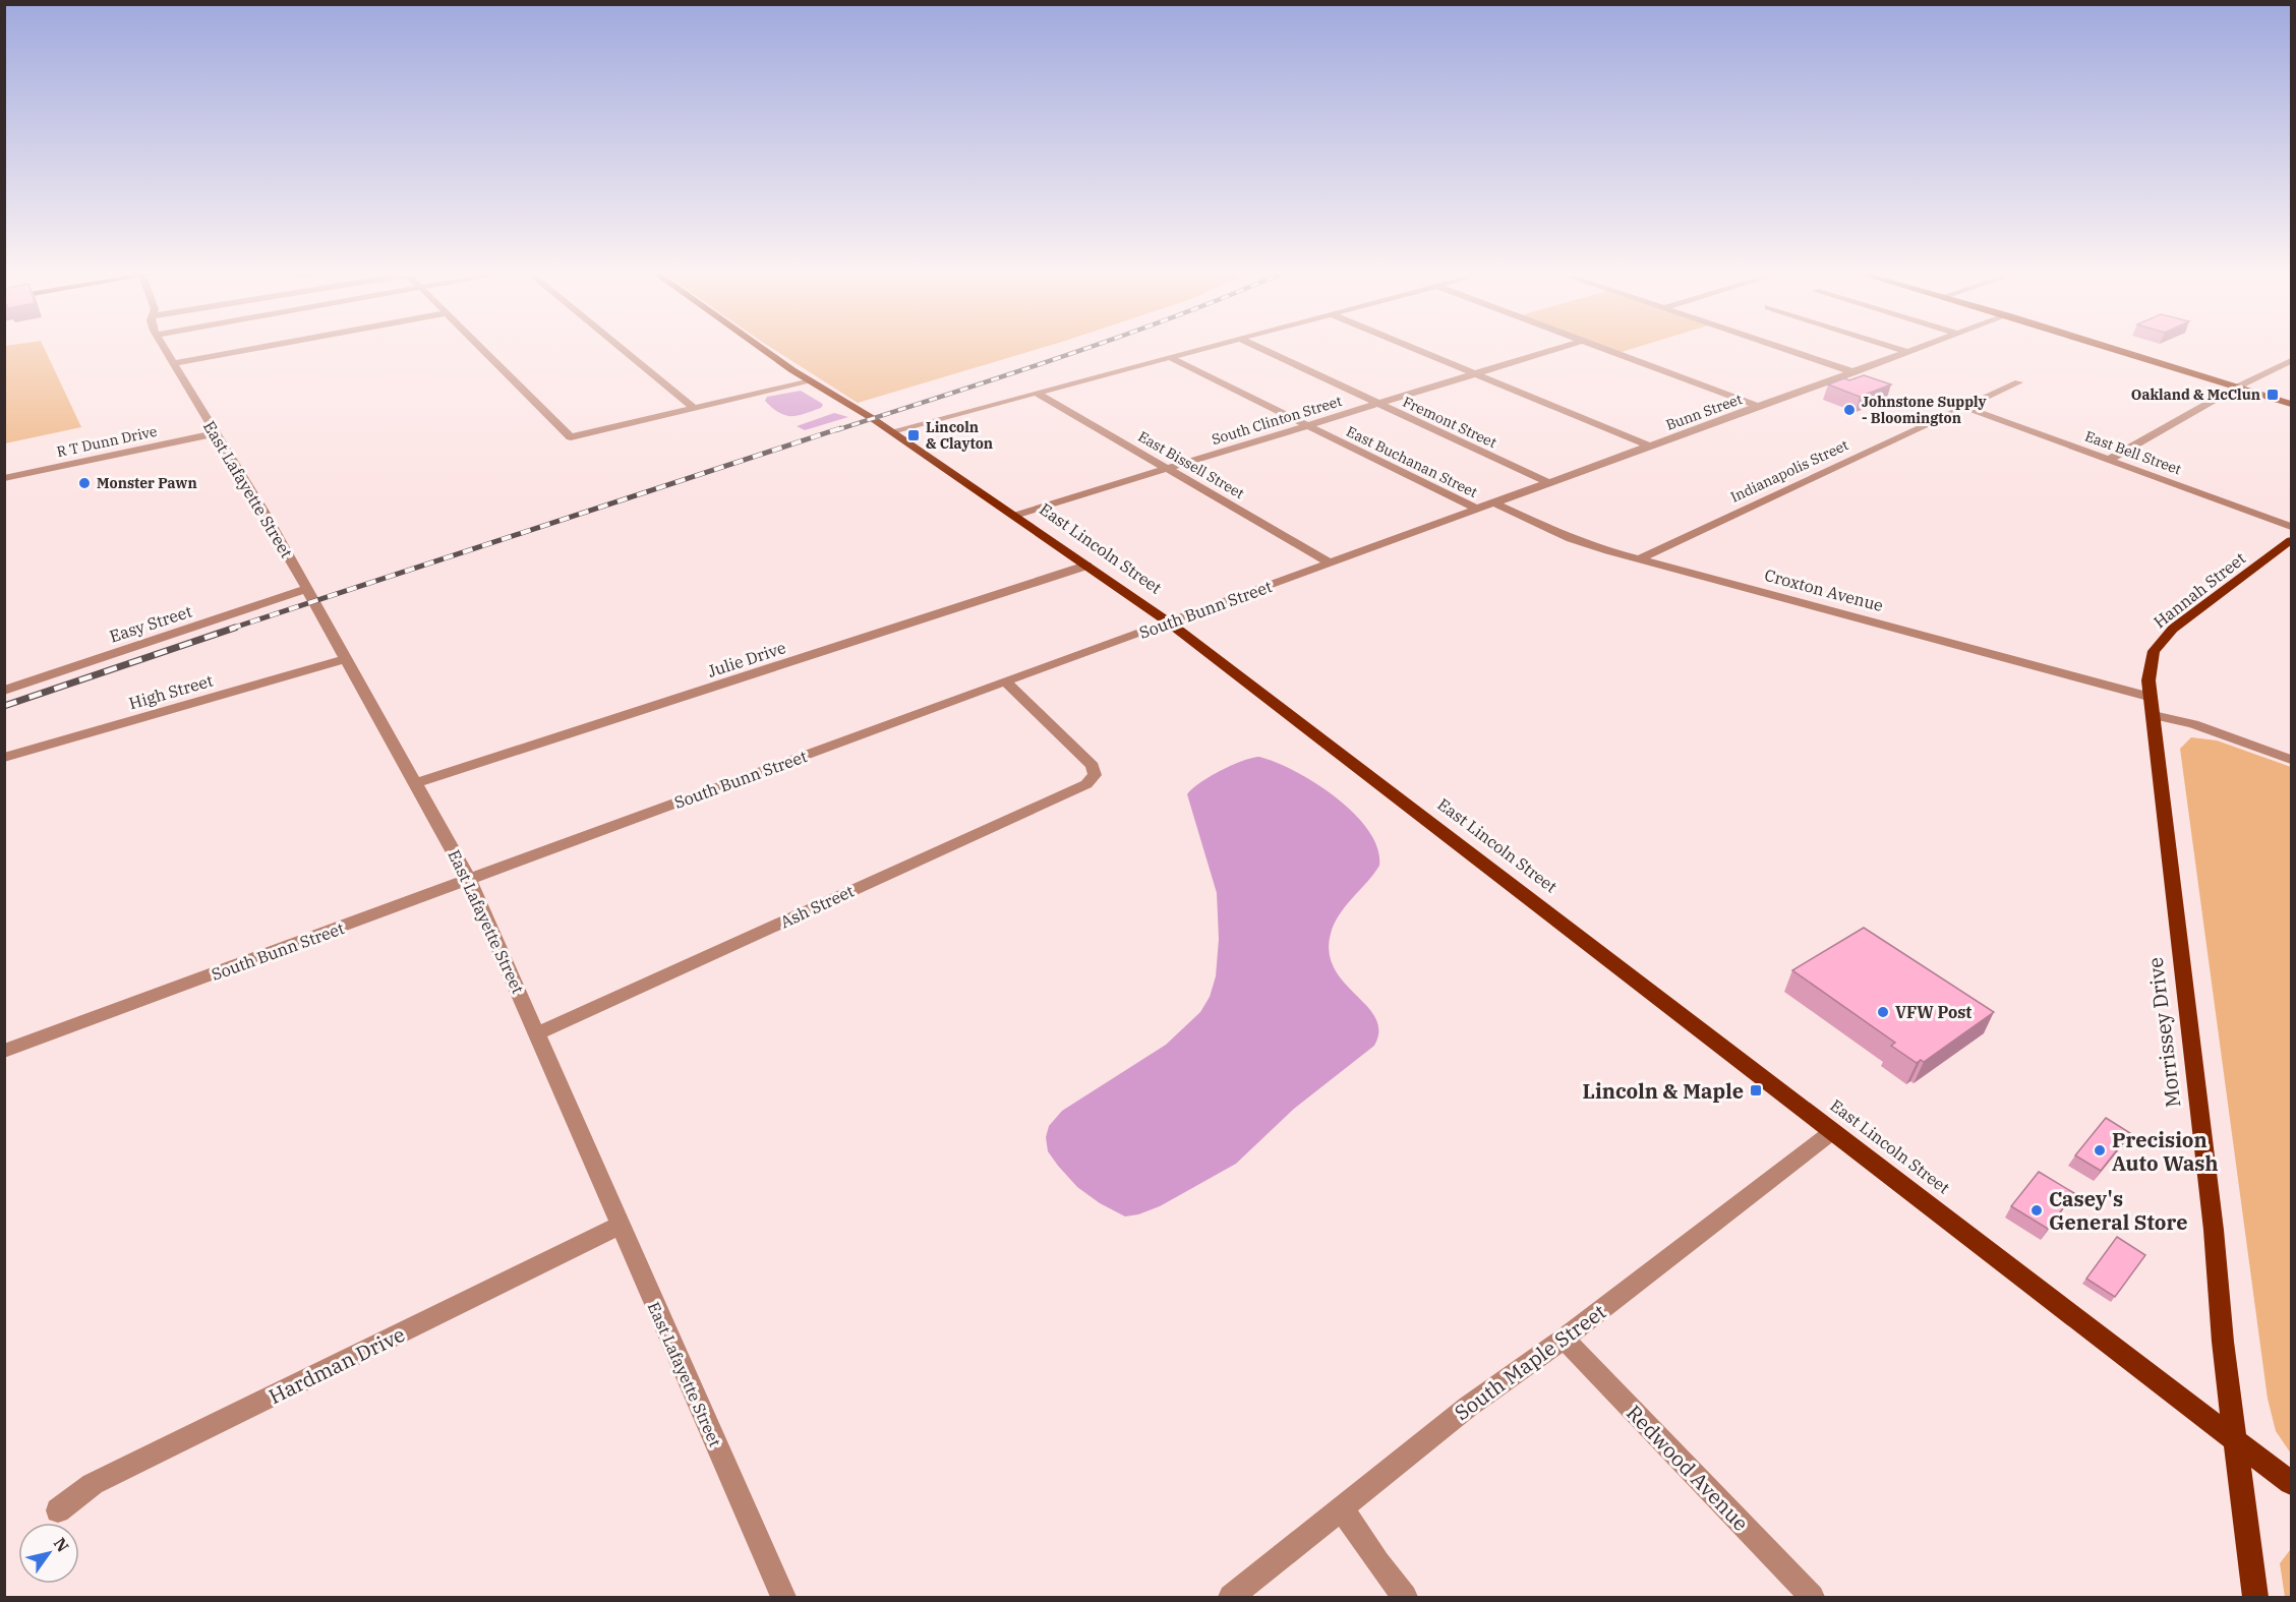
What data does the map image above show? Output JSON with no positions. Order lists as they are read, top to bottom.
{
  "streets": {
    "main road": ["East Lincoln Street", "Hannah Street", "Morrissey Drive"],
    "street": [
      "Bunn Street",
      "South Clinton Street",
      "Fremont Street",
      "R T Dunn Drive",
      "East Bell Street",
      "East Buchanan Street",
      "East Bissell Street",
      "Indianapolis Street",
      "East Lafayette Street",
      "Croxton Avenue",
      "South Bunn Street",
      "Easy Street",
      "Julie Drive",
      "High Street",
      "Ash Street",
      "South Maple Street",
      "Hardman Drive",
      "Redwood Avenue"
    ]
  },
  "crossings": [
    ["Bunn Street", "Fremont Street"],
    ["Bunn Street", "East Buchanan Street"],
    ["Bunn Street", "Croxton Avenue"],
    ["Bunn Street", "South Bunn Street"],
    ["South Clinton Street", "Fremont Street"],
    ["South Clinton Street", "East Buchanan Street"],
    ["South Clinton Street", "East Bissell Street"],
    ["South Clinton Street", "East Lincoln Street"],
    ["R T Dunn Drive", "East Lafayette Street"],
    ["East Bell Street", "Indianapolis Street"],
    ["East Buchanan Street", "South Bunn Street"],
    ["East Bissell Street", "South Bunn Street"],
    ["Indianapolis Street", "Croxton Avenue"],
    ["East Lafayette Street", "South Bunn Street"],
    ["East Lafayette Street", "Easy Street"],
    ["East Lafayette Street", "Julie Drive"],
    ["East Lafayette Street", "High Street"],
    ["East Lafayette Street", "Ash Street"],
    ["East Lafayette Street", "Hardman Drive"],
    ["East Lincoln Street", "South Bunn Street"],
    ["East Lincoln Street", "Julie Drive"],
    ["East Lincoln Street", "Morrissey Drive"],
    ["East Lincoln Street", "South Maple Street"],
    ["Croxton Avenue", "Hannah Street"],
    ["Croxton Avenue", "Morrissey Drive"],
    ["Hannah Street", "Morrissey Drive"],
    ["South Bunn Street", "Ash Street"],
    ["South Maple Street", "Redwood Avenue"]
  ],
  "places": {
    "transit": ["Oakland & McClun", "Lincoln & Clayton", "Lincoln & Maple"],
    "other": [
      "Johnstone Supply - Bloomington",
      "Monster Pawn",
      "VFW Post",
      "Precision Auto Wash",
      "Casey's General Store"
    ]
  },
  "north": "top right"
}
